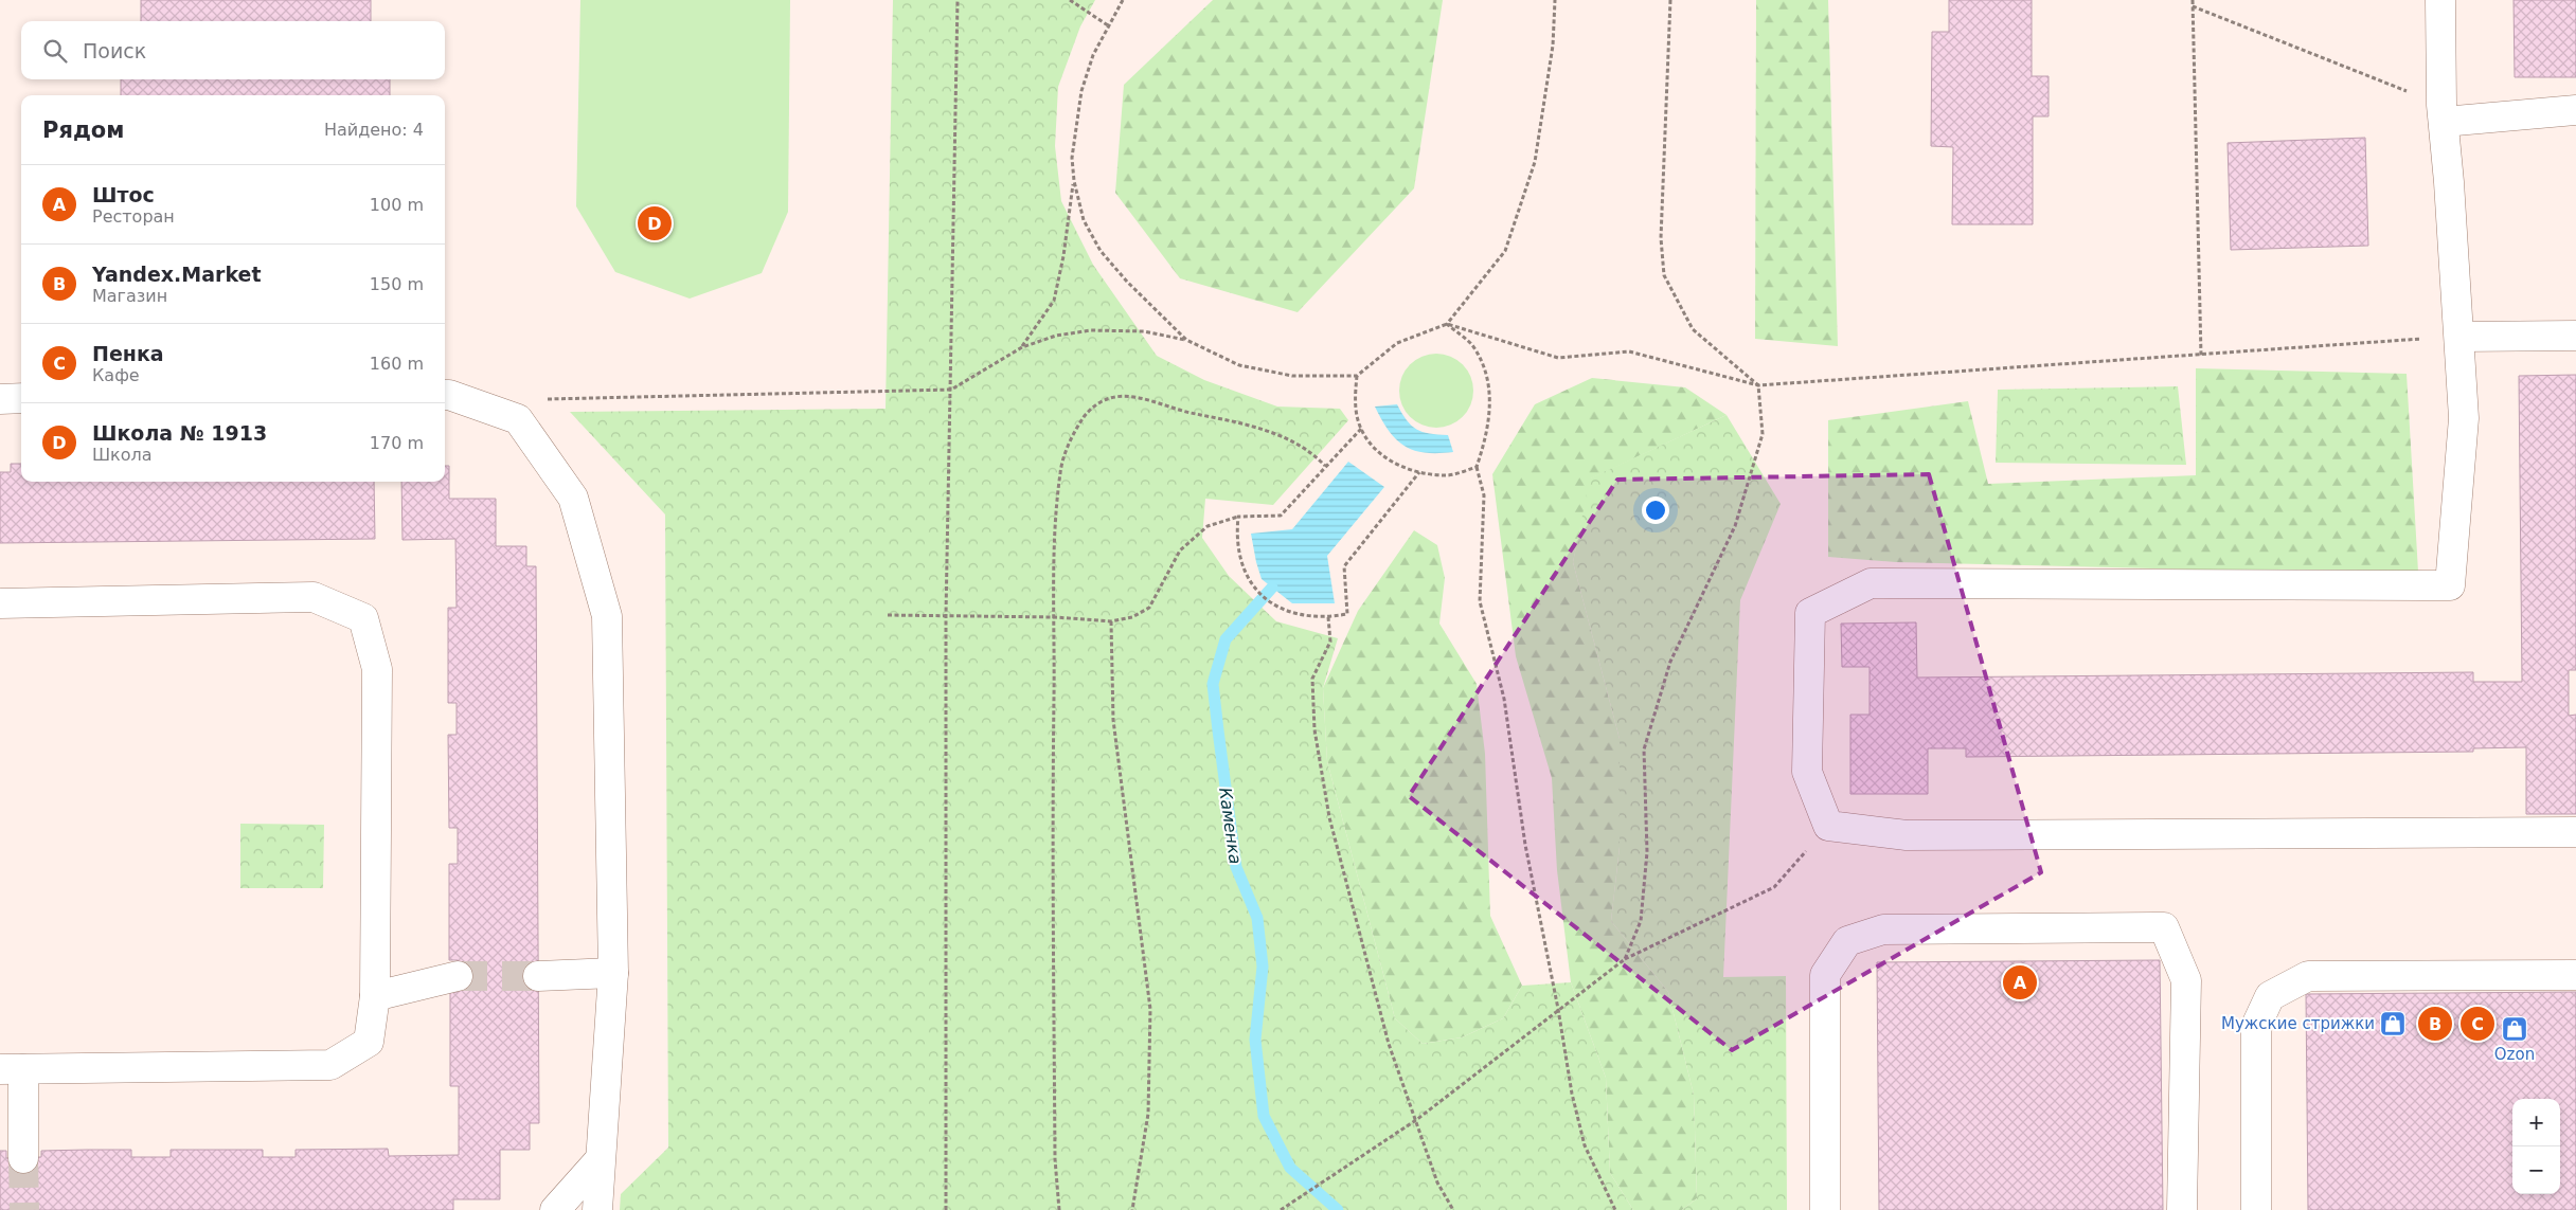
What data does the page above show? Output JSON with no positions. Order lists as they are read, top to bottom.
{
  "water": ["Каменка"],
  "places": {
    "shop": ["Мужские стрижки", "Ozon"]
  },
  "page": {
    "search": "Поиск",
    "heading": ["Рядом", "Найдено: 4"],
    "list": [
      {
        "mark": "A",
        "name": "Штос",
        "note": "Ресторан",
        "value": "100 m"
      },
      {
        "mark": "B",
        "name": "Yandex.Market",
        "note": "Магазин",
        "value": "150 m"
      },
      {
        "mark": "C",
        "name": "Пенка",
        "note": "Кафе",
        "value": "160 m"
      },
      {
        "mark": "D",
        "name": "Школа № 1913",
        "note": "Школа",
        "value": "170 m"
      }
    ],
    "pins": [
      "D",
      "A",
      "B",
      "C"
    ],
    "map_buttons": ["+", "−"]
  }
}
